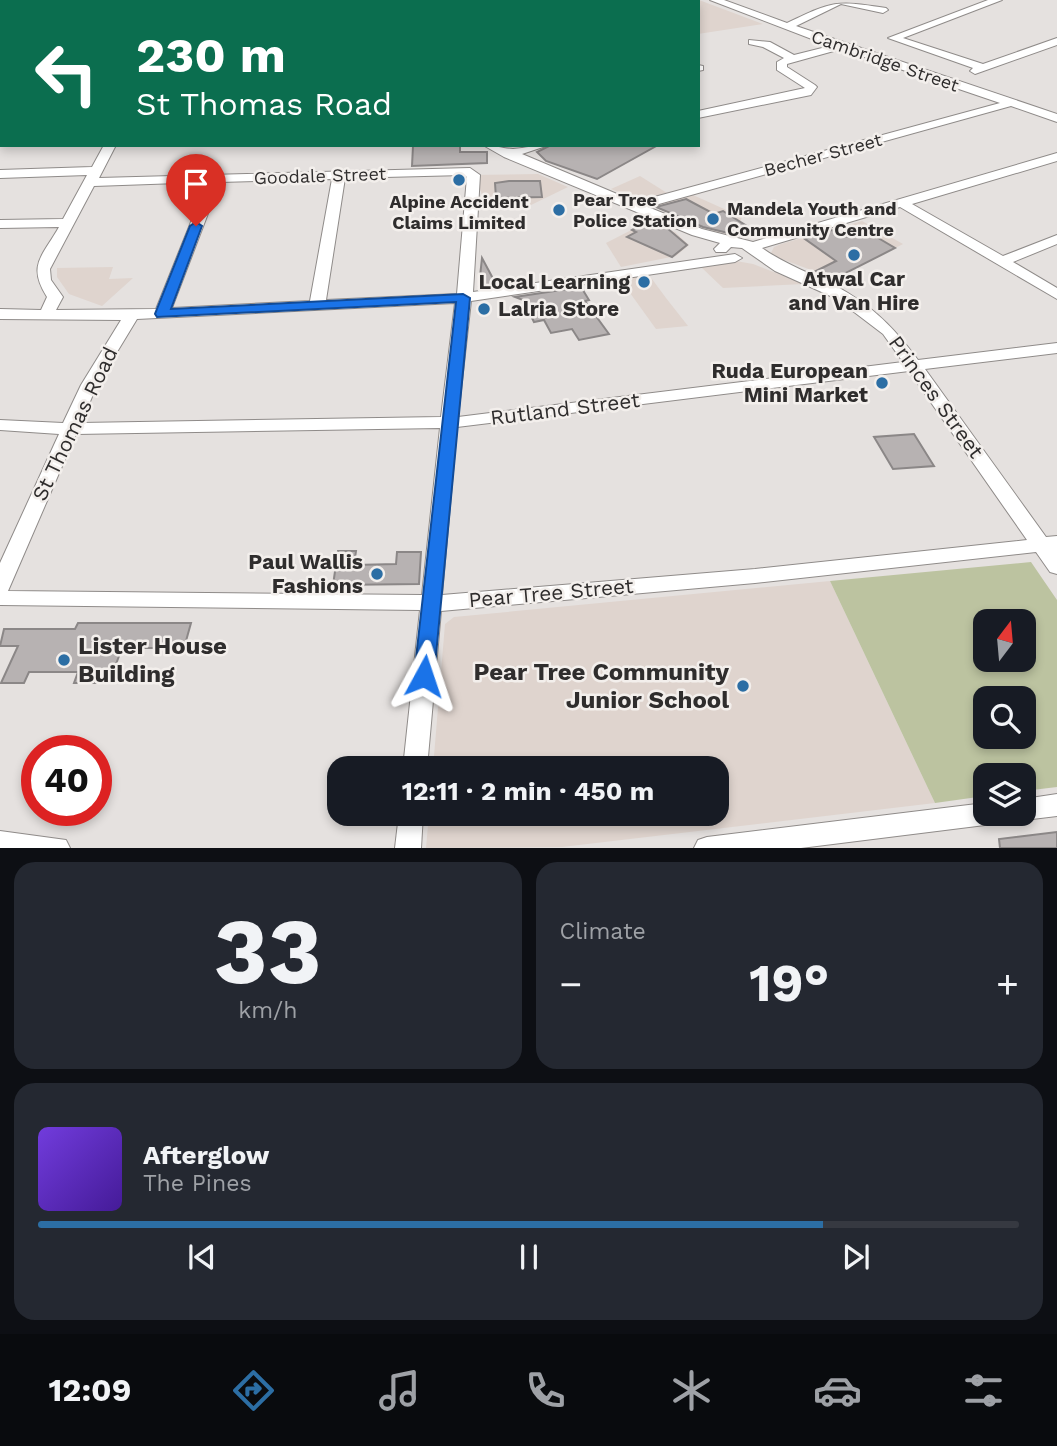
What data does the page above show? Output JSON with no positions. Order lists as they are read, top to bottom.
{
  "streets": {
    "street": [
      "Cambridge Street",
      "Becher Street",
      "Goodale Street",
      "Princes Street",
      "Rutland Street",
      "St Thomas Road",
      "Pear Tree Street"
    ]
  },
  "crossings": [
    ["Cambridge Street", "Becher Street"],
    ["Princes Street", "Rutland Street"],
    ["Princes Street", "Pear Tree Street"],
    ["Rutland Street", "St Thomas Road"]
  ],
  "places": [
    "Alpine Accident Claims Limited",
    "Pear Tree Police Station",
    "Mandela Youth and Community Centre",
    "Atwal Car and Van Hire",
    "Local Learning",
    "Lalria Store",
    "Ruda European Mini Market",
    "Paul Wallis Fashions",
    "Lister House Building",
    "Pear Tree Community Junior School"
  ],
  "north": "top",
  "page": {
    "turn": ["230 m", "St Thomas Road"],
    "limit": "40",
    "trip": "12:11 · 2 min · 450 m",
    "tile": [
      ["33", "km/h"],
      "Climate"
    ],
    "heat": ["−", "19°", "+"],
    "song": ["Afterglow", "The Pines"],
    "tabs": "12:09"
  }
}
